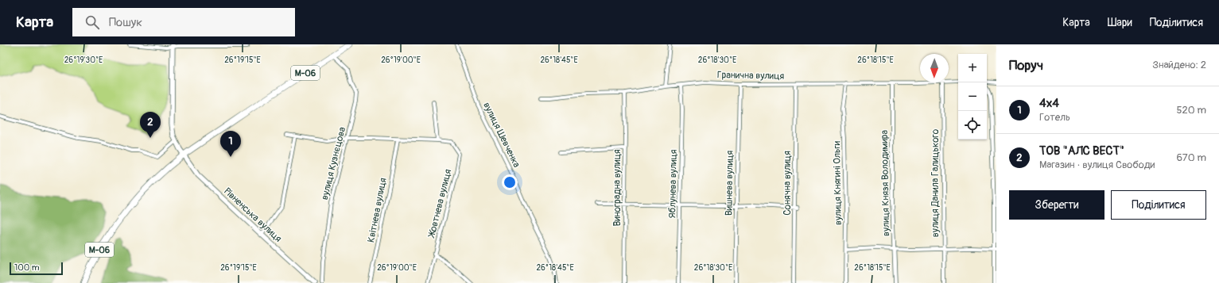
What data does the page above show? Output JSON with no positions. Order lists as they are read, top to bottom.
{
  "streets": {
    "highway": ["М-06"],
    "main road": ["Рівненська вулиця"],
    "street": [
      "Гранична вулиця",
      "вулиця Шевченка",
      "вулиця Кузнєцова",
      "Вишнева вулиця",
      "Сонячна вулиця",
      "вулиця Княгині Ольги",
      "вулиця Князя Володимира",
      "вулиця Данила Галицького",
      "Яблунева вулиця",
      "Виноградна вулиця",
      "Жовтнева вулиця",
      "Квітнева вулиця"
    ]
  },
  "crossings": [
    ["М-06", "вулиця Кузнєцова"],
    ["М-06", "Рівненська вулиця"],
    ["Гранична вулиця", "Вишнева вулиця"],
    ["Гранична вулиця", "Сонячна вулиця"],
    ["Гранична вулиця", "вулиця Княгині Ольги"],
    ["Гранична вулиця", "вулиця Князя Володимира"],
    ["Гранична вулиця", "вулиця Данила Галицького"],
    ["Гранична вулиця", "Яблунева вулиця"],
    ["Гранична вулиця", "Виноградна вулиця"],
    ["вулиця Кузнєцова", "Жовтнева вулиця"],
    ["Жовтнева вулиця", "Квітнева вулиця"]
  ],
  "scale_bar": "100 m",
  "north": "bottom",
  "page": {
    "header": "Карта",
    "search": "Пошук",
    "nav": ["Карта", "Шари", "Поділитися"],
    "heading": ["Поруч", "Знайдено: 2"],
    "map_buttons": ["+", "−"],
    "list": [
      {
        "mark": "1",
        "name": "4x4",
        "note": "Готель",
        "value": "520 m"
      },
      {
        "mark": "2",
        "name": "ТОВ \"АЛС ВЕСТ\"",
        "note": "Магазин · вулиця Свободи",
        "value": "670 m"
      }
    ],
    "pins": ["2", "1"],
    "buttons": ["Зберегти", "Поділитися"],
    "scale": "100 m"
  },
  "coordinates": [
    "26°19'30\"E",
    "26°19'15\"E",
    "26°19'00\"E",
    "26°18'45\"E",
    "26°18'30\"E",
    "26°18'15\"E"
  ]
}
